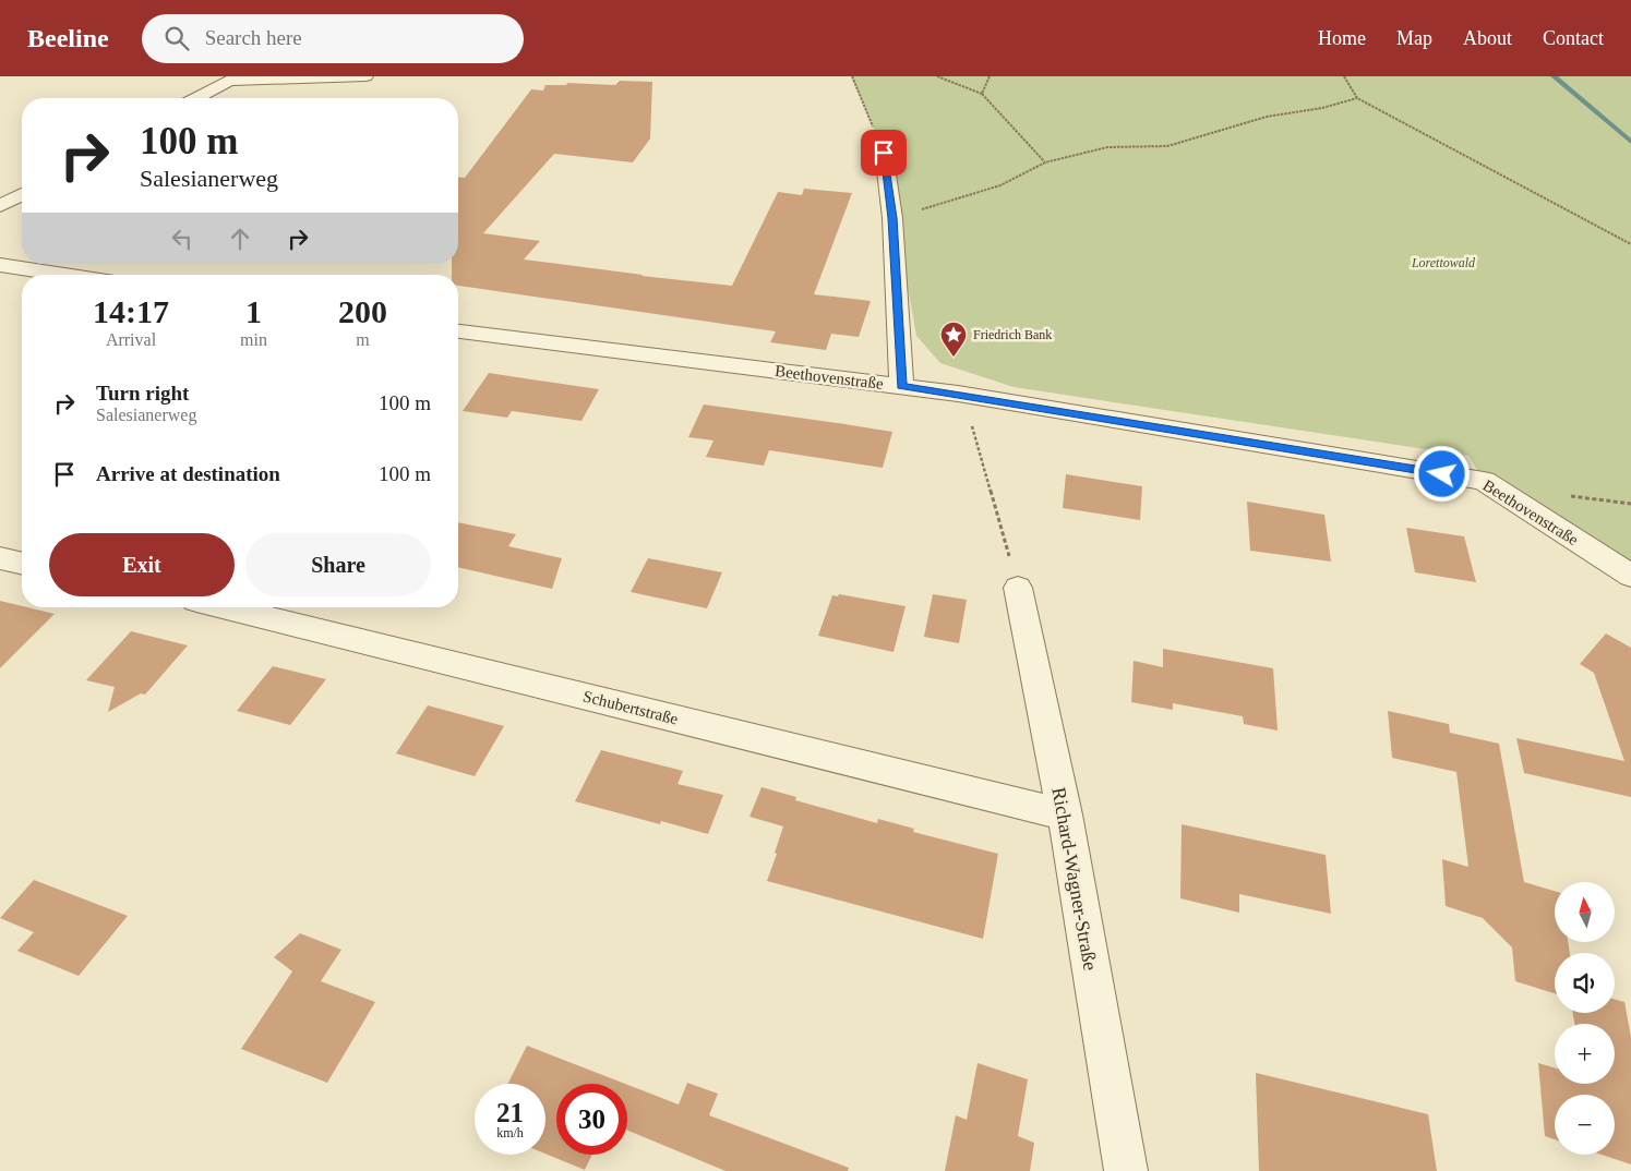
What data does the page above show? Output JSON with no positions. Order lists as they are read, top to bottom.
{
  "streets": {
    "street": ["Beethovenstraße", "Schubertstraße", "Richard-Wagner-Straße"]
  },
  "crossings": [
    ["Schubertstraße", "Richard-Wagner-Straße"]
  ],
  "parks": ["Lorettowald"],
  "places": {
    "place": ["Friedrich Bank"]
  },
  "north": "top",
  "page": {
    "header": "Beeline",
    "search": "Search here",
    "nav": [
      "Home",
      "Map",
      "About",
      "Contact"
    ],
    "turn": ["100 m", "Salesianerweg"],
    "eta": [
      "14:17",
      "Arrival",
      "1",
      "min",
      "200",
      "m"
    ],
    "list": [
      {
        "name": "Turn right",
        "note": "Salesianerweg",
        "value": "100 m"
      },
      {
        "name": "Arrive at destination",
        "value": "100 m"
      }
    ],
    "buttons": ["Exit", "Share"],
    "map_buttons": ["+", "−"],
    "speed": "21 km/h",
    "limit": "30"
  }
}
